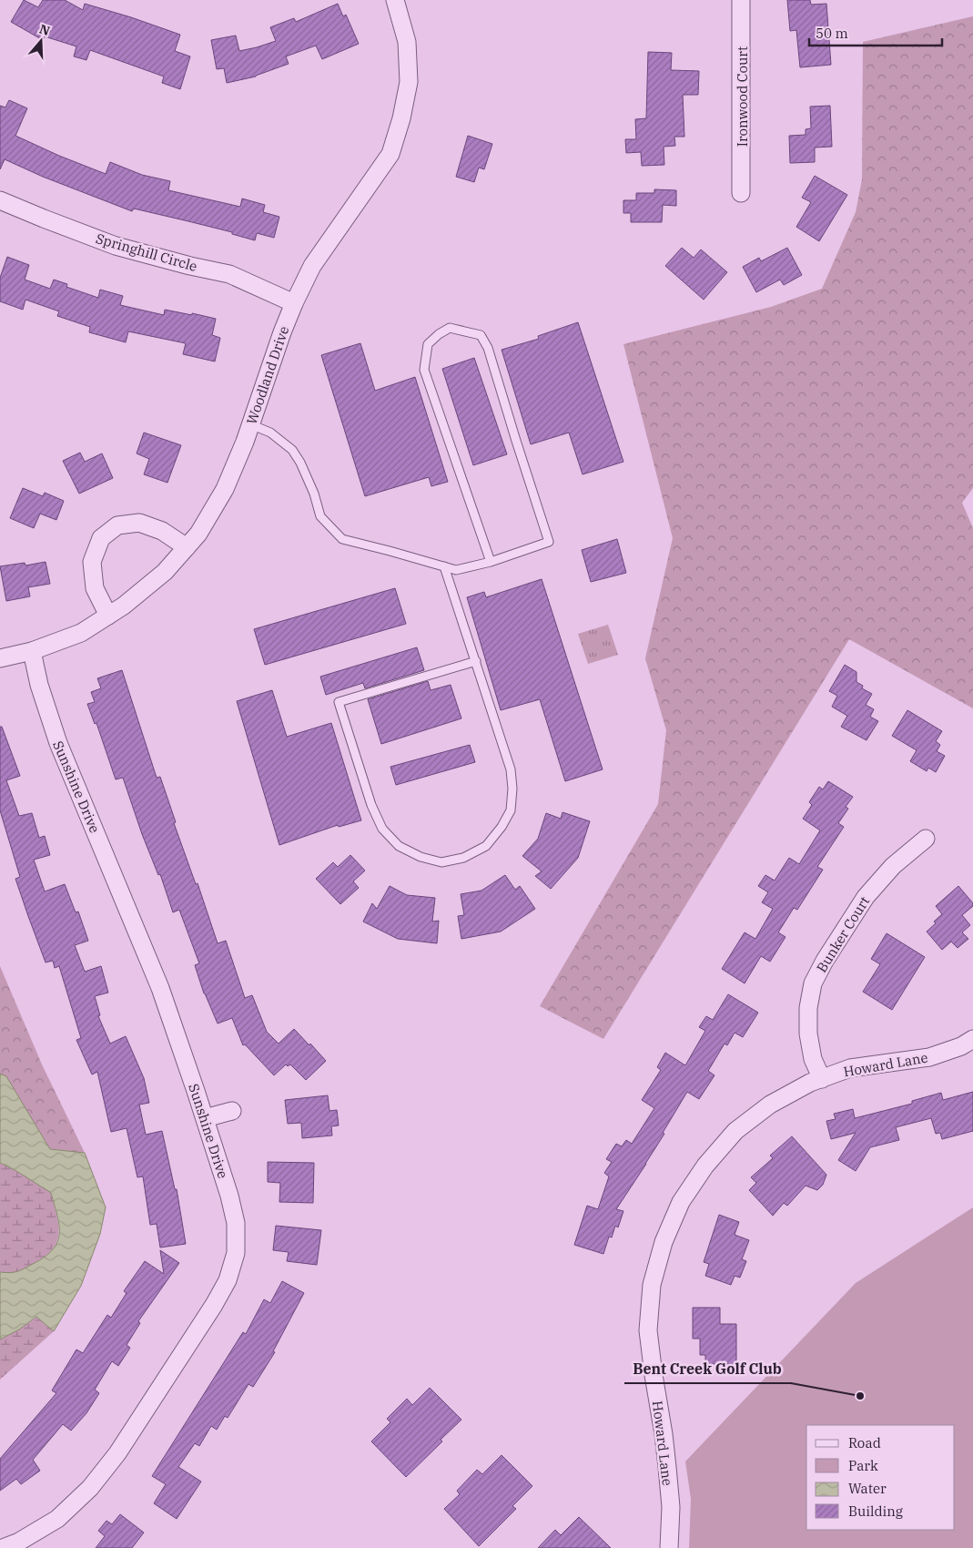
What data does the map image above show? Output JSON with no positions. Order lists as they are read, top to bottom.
{
  "streets": {
    "street": [
      "Ironwood Court",
      "Springhill Circle",
      "Woodland Drive",
      "Sunshine Drive",
      "Bunker Court",
      "Howard Lane"
    ]
  },
  "crossings": [
    ["Springhill Circle", "Woodland Drive"],
    ["Woodland Drive", "Sunshine Drive"],
    ["Bunker Court", "Howard Lane"]
  ],
  "places": ["Bent Creek Golf Club"],
  "legend": [
    "Road",
    "Park",
    "Water",
    "Building"
  ],
  "scale_bar": "50 m",
  "north": "top"
}
